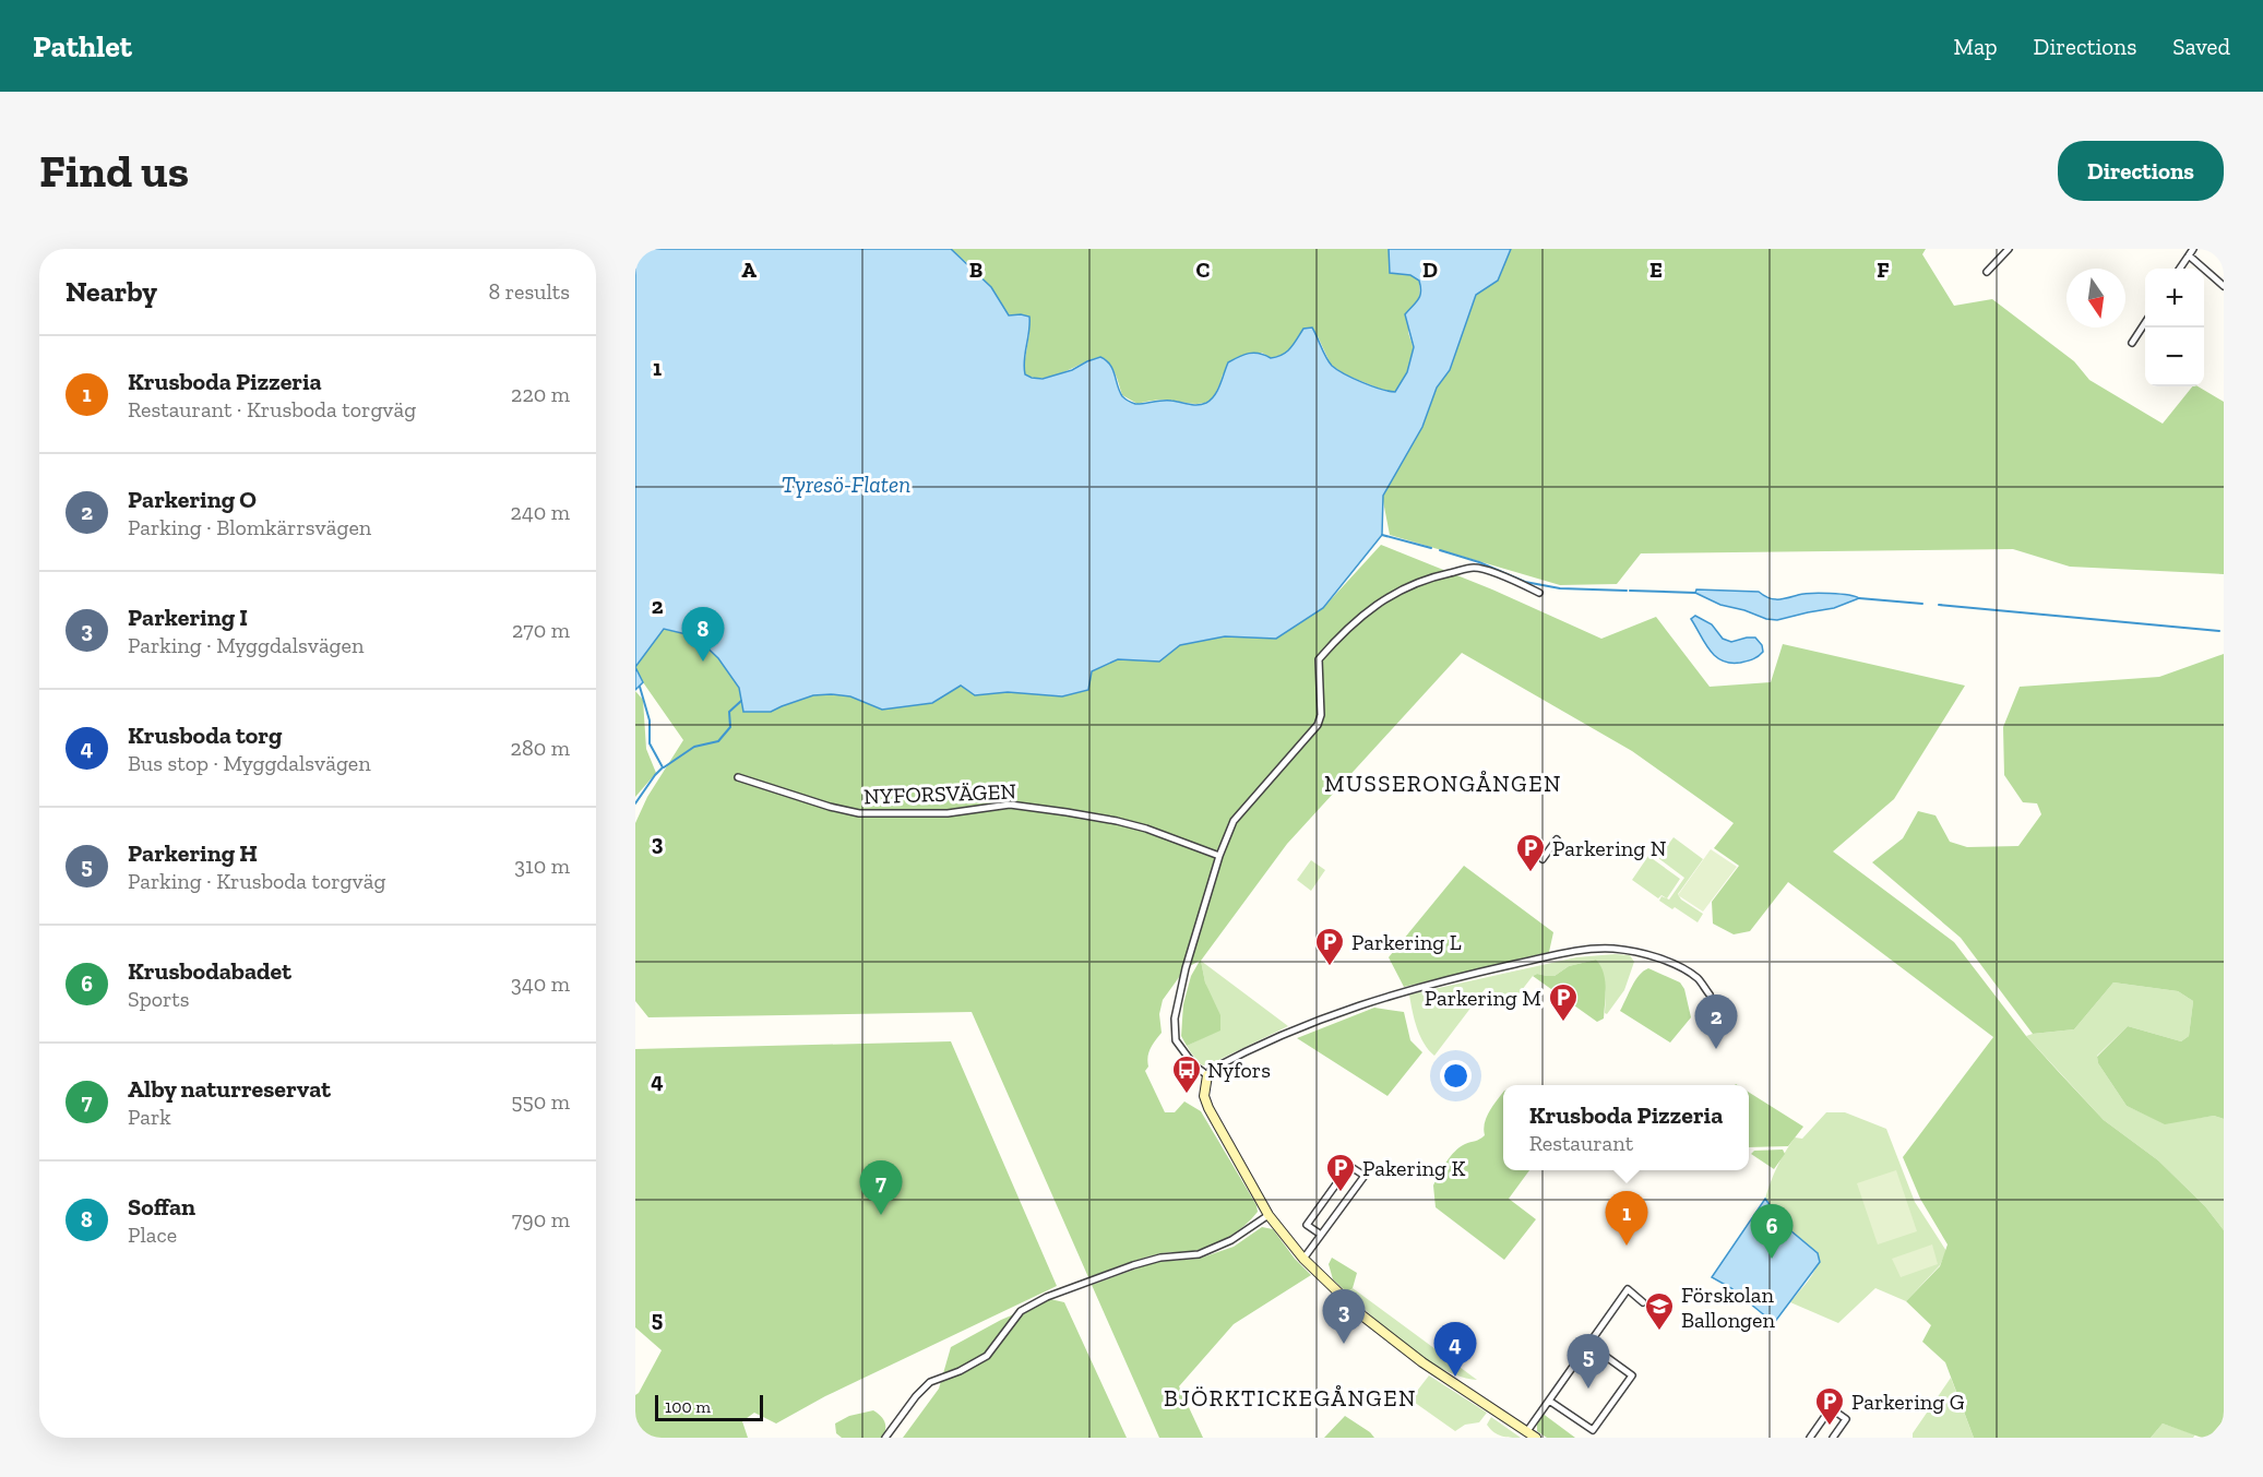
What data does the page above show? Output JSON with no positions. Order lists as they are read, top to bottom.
{
  "streets": {
    "street": ["NYFORSVÄGEN"]
  },
  "districts": ["MUSSERONGÅNGEN", "BJÖRKTICKEGÅNGEN"],
  "water": ["Tyresö-Flaten"],
  "places": {
    "parking": [
      "Parkering N",
      "Parkering L",
      "Parkering M",
      "Pakering K",
      "Parkering G"
    ],
    "bus stop": ["Nyfors"],
    "school or university": ["Förskolan Ballongen"]
  },
  "scale_bar": "100 m",
  "north": "bottom",
  "page": {
    "header": "Pathlet",
    "nav": ["Map", "Directions", "Saved"],
    "buttons": "Directions",
    "title": "Find us",
    "heading": ["Nearby", "8 results"],
    "map_buttons": ["+", "−"],
    "list": [
      {
        "mark": "1",
        "name": "Krusboda Pizzeria",
        "note": "Restaurant · Krusboda torgväg",
        "value": "220 m"
      },
      {
        "mark": "2",
        "name": "Parkering O",
        "note": "Parking · Blomkärrsvägen",
        "value": "240 m"
      },
      {
        "mark": "3",
        "name": "Parkering I",
        "note": "Parking · Myggdalsvägen",
        "value": "270 m"
      },
      {
        "mark": "4",
        "name": "Krusboda torg",
        "note": "Bus stop · Myggdalsvägen",
        "value": "280 m"
      },
      {
        "mark": "5",
        "name": "Parkering H",
        "note": "Parking · Krusboda torgväg",
        "value": "310 m"
      },
      {
        "mark": "6",
        "name": "Krusbodabadet",
        "note": "Sports",
        "value": "340 m"
      },
      {
        "mark": "7",
        "name": "Alby naturreservat",
        "note": "Park",
        "value": "550 m"
      },
      {
        "mark": "8",
        "name": "Soffan",
        "note": "Place",
        "value": "790 m"
      }
    ],
    "pins": [
      "8",
      "2",
      "7",
      "1",
      "6",
      "3",
      "4",
      "5"
    ],
    "popup": ["Krusboda Pizzeria", "Restaurant"],
    "scale": "100 m"
  },
  "grid": {
    "columns": [
      "A",
      "B",
      "C",
      "D",
      "E",
      "F"
    ],
    "rows": [
      "1",
      "2",
      "3",
      "4",
      "5"
    ]
  }
}
